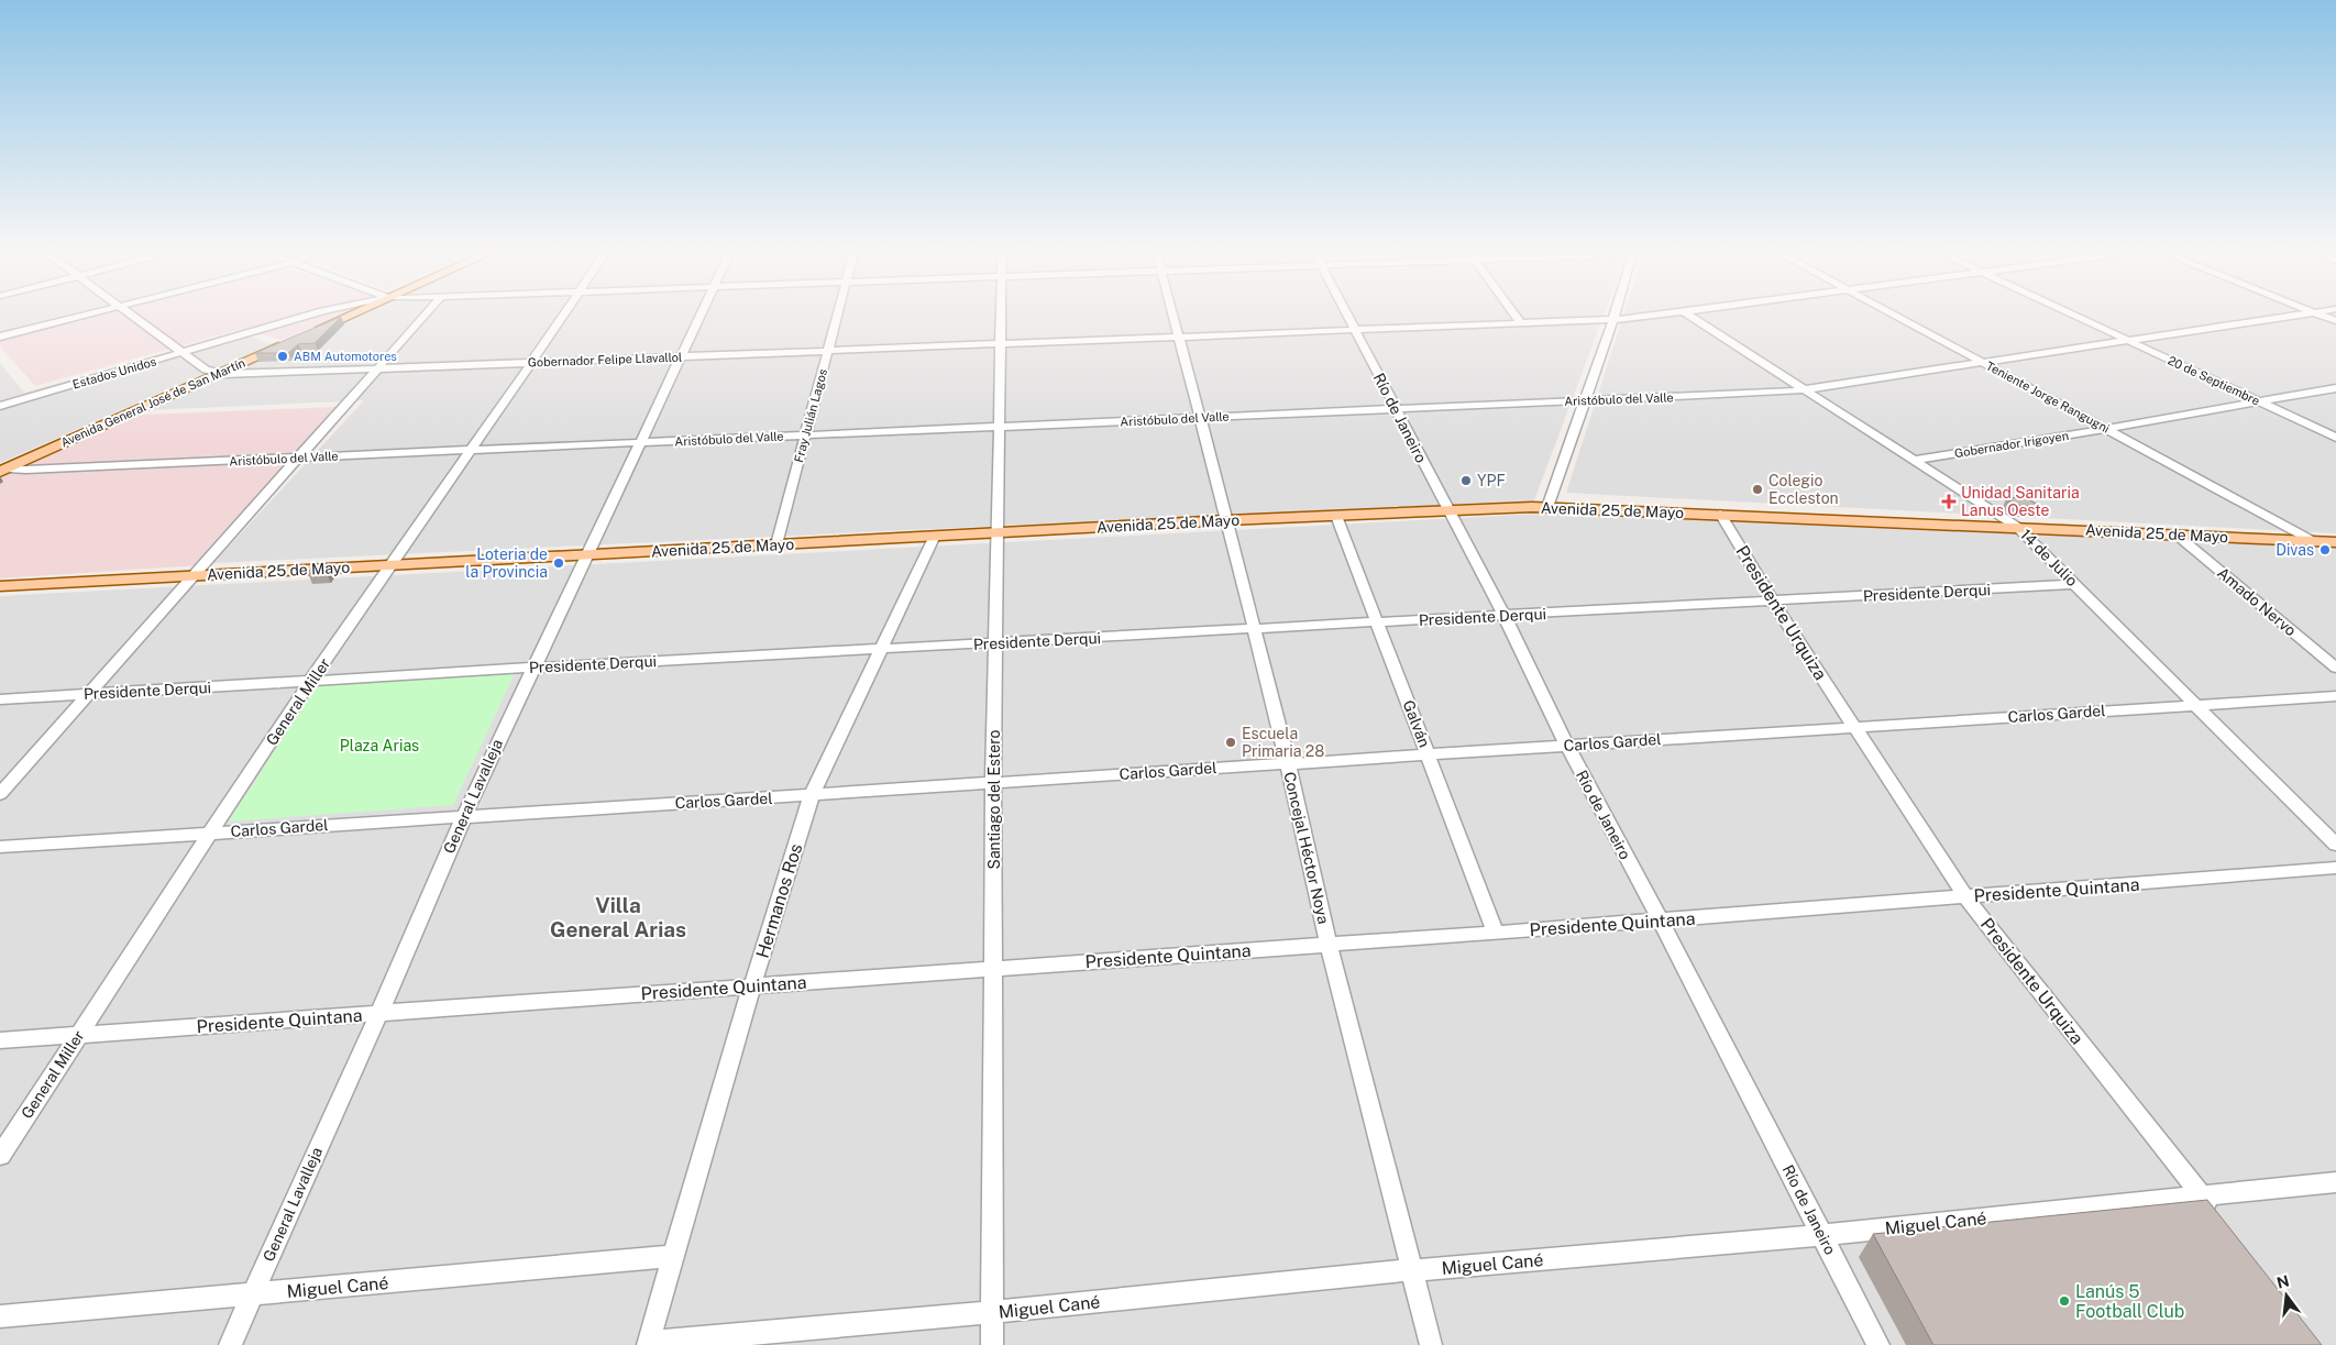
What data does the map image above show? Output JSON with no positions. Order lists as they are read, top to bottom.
{
  "streets": {
    "main road": ["Avenida General José de San Martín", "Avenida 25 de Mayo"],
    "street": [
      "Gobernador Felipe Llavallol",
      "Estados Unidos",
      "20 de Septiembre",
      "Teniente Jorge Rangugni",
      "Aristóbulo del Valle",
      "Fray Julián Lagos",
      "Río de Janeiro",
      "Gobernador Irigoyen",
      "14 de Julio",
      "Presidente Derqui",
      "Amado Nervo",
      "Presidente Urquiza",
      "General Miller",
      "Carlos Gardel",
      "Galván",
      "General Lavalleja",
      "Santiago del Estero",
      "Concejal Héctor Noya",
      "Presidente Quintana",
      "Hermanos Ros",
      "Miguel Cané"
    ]
  },
  "crossings": [
    ["Gobernador Felipe Llavallol", "Estados Unidos"],
    ["Gobernador Felipe Llavallol", "Avenida General José de San Martín"],
    ["Gobernador Felipe Llavallol", "Fray Julián Lagos"],
    ["Gobernador Felipe Llavallol", "Río de Janeiro"],
    ["Gobernador Felipe Llavallol", "General Miller"],
    ["Gobernador Felipe Llavallol", "General Lavalleja"],
    ["Gobernador Felipe Llavallol", "Santiago del Estero"],
    ["Gobernador Felipe Llavallol", "Concejal Héctor Noya"],
    ["20 de Septiembre", "Aristóbulo del Valle"],
    ["20 de Septiembre", "Gobernador Irigoyen"],
    ["Teniente Jorge Rangugni", "Aristóbulo del Valle"],
    ["Teniente Jorge Rangugni", "Gobernador Irigoyen"],
    ["Teniente Jorge Rangugni", "Avenida 25 de Mayo"],
    ["Aristóbulo del Valle", "Avenida General José de San Martín"],
    ["Aristóbulo del Valle", "Fray Julián Lagos"],
    ["Aristóbulo del Valle", "Río de Janeiro"],
    ["Aristóbulo del Valle", "14 de Julio"],
    ["Aristóbulo del Valle", "General Miller"],
    ["Aristóbulo del Valle", "General Lavalleja"],
    ["Aristóbulo del Valle", "Santiago del Estero"],
    ["Aristóbulo del Valle", "Concejal Héctor Noya"],
    ["Fray Julián Lagos", "Avenida 25 de Mayo"],
    ["Río de Janeiro", "Avenida 25 de Mayo"],
    ["Río de Janeiro", "Presidente Derqui"],
    ["Río de Janeiro", "Carlos Gardel"],
    ["Río de Janeiro", "Presidente Quintana"],
    ["Río de Janeiro", "Miguel Cané"],
    ["Gobernador Irigoyen", "14 de Julio"],
    ["Avenida 25 de Mayo", "14 de Julio"],
    ["Avenida 25 de Mayo", "Amado Nervo"],
    ["Avenida 25 de Mayo", "Presidente Urquiza"],
    ["Avenida 25 de Mayo", "General Miller"],
    ["Avenida 25 de Mayo", "Galván"],
    ["Avenida 25 de Mayo", "General Lavalleja"],
    ["Avenida 25 de Mayo", "Santiago del Estero"],
    ["Avenida 25 de Mayo", "Concejal Héctor Noya"],
    ["Avenida 25 de Mayo", "Hermanos Ros"],
    ["14 de Julio", "Presidente Derqui"],
    ["14 de Julio", "Carlos Gardel"],
    ["Presidente Derqui", "Presidente Urquiza"],
    ["Presidente Derqui", "General Miller"],
    ["Presidente Derqui", "Galván"],
    ["Presidente Derqui", "General Lavalleja"],
    ["Presidente Derqui", "Santiago del Estero"],
    ["Presidente Derqui", "Concejal Héctor Noya"],
    ["Presidente Derqui", "Hermanos Ros"],
    ["Presidente Urquiza", "Carlos Gardel"],
    ["Presidente Urquiza", "Presidente Quintana"],
    ["Presidente Urquiza", "Miguel Cané"],
    ["General Miller", "Carlos Gardel"],
    ["General Miller", "Presidente Quintana"],
    ["Carlos Gardel", "Galván"],
    ["Carlos Gardel", "General Lavalleja"],
    ["Carlos Gardel", "Santiago del Estero"],
    ["Carlos Gardel", "Concejal Héctor Noya"],
    ["Carlos Gardel", "Hermanos Ros"],
    ["Galván", "Presidente Quintana"],
    ["General Lavalleja", "Presidente Quintana"],
    ["General Lavalleja", "Miguel Cané"],
    ["Santiago del Estero", "Presidente Quintana"],
    ["Santiago del Estero", "Miguel Cané"],
    ["Concejal Héctor Noya", "Presidente Quintana"],
    ["Concejal Héctor Noya", "Miguel Cané"],
    ["Presidente Quintana", "Hermanos Ros"],
    ["Hermanos Ros", "Miguel Cané"]
  ],
  "districts": ["Villa General Arias"],
  "parks": ["Plaza Arias"],
  "places": {
    "other": [
      "ABM Automotores",
      "YPF",
      "Colegio Eccleston",
      "Divas",
      "Loteria de la Provincia",
      "Escuela Primaria 28",
      "Lanús 5 Football Club"
    ],
    "health": ["Unidad Sanitaria Lanus Oeste"]
  },
  "north": "top"
}
